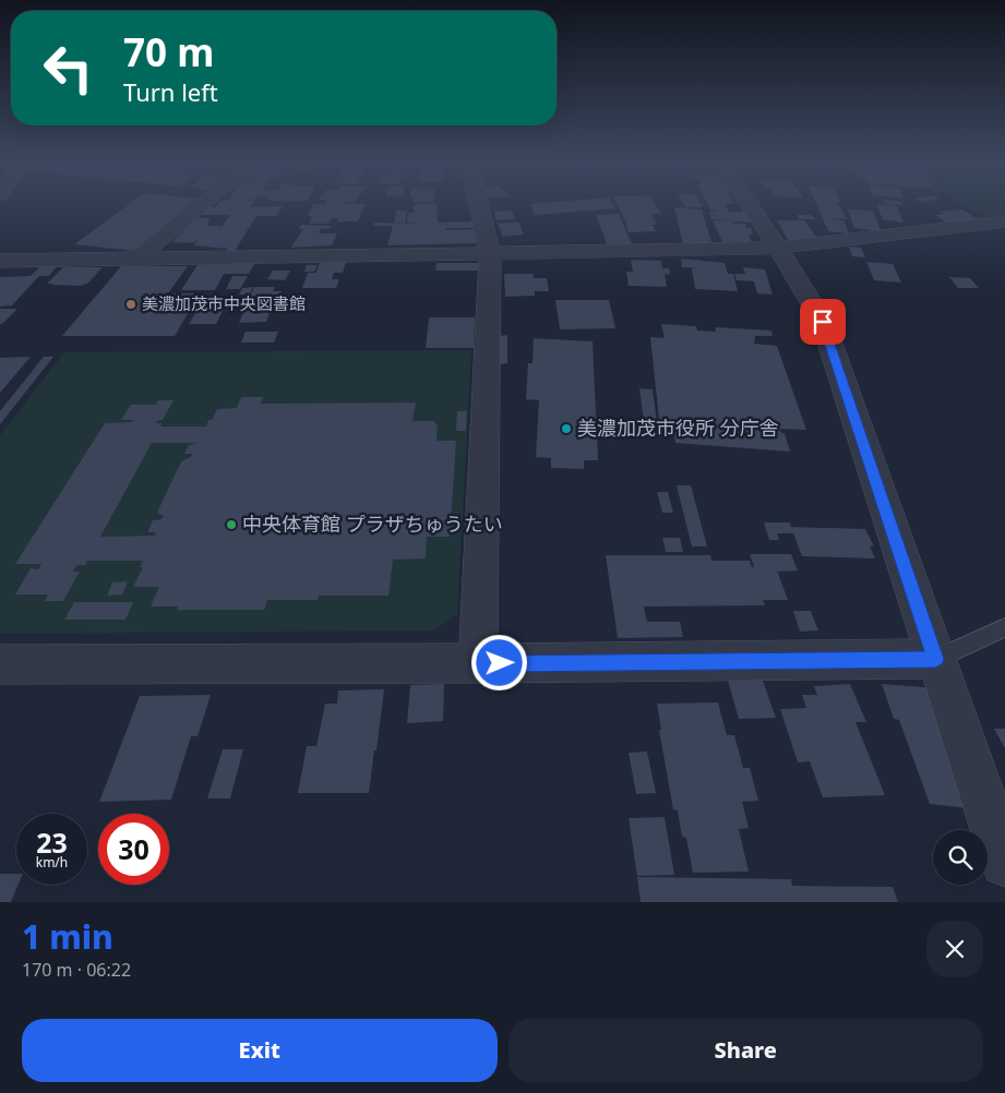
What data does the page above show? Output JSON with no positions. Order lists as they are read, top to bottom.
{
  "places": ["美濃加茂市中央図書館", "美濃加茂市役所 分庁舎", "中央体育館 プラザちゅうたい"],
  "page": {
    "turn": ["70 m", "Turn left"],
    "speed": "23 km/h",
    "limit": "30",
    "heading": ["1 min", "170 m · 06:22"],
    "buttons": ["Exit", "Share"]
  }
}
